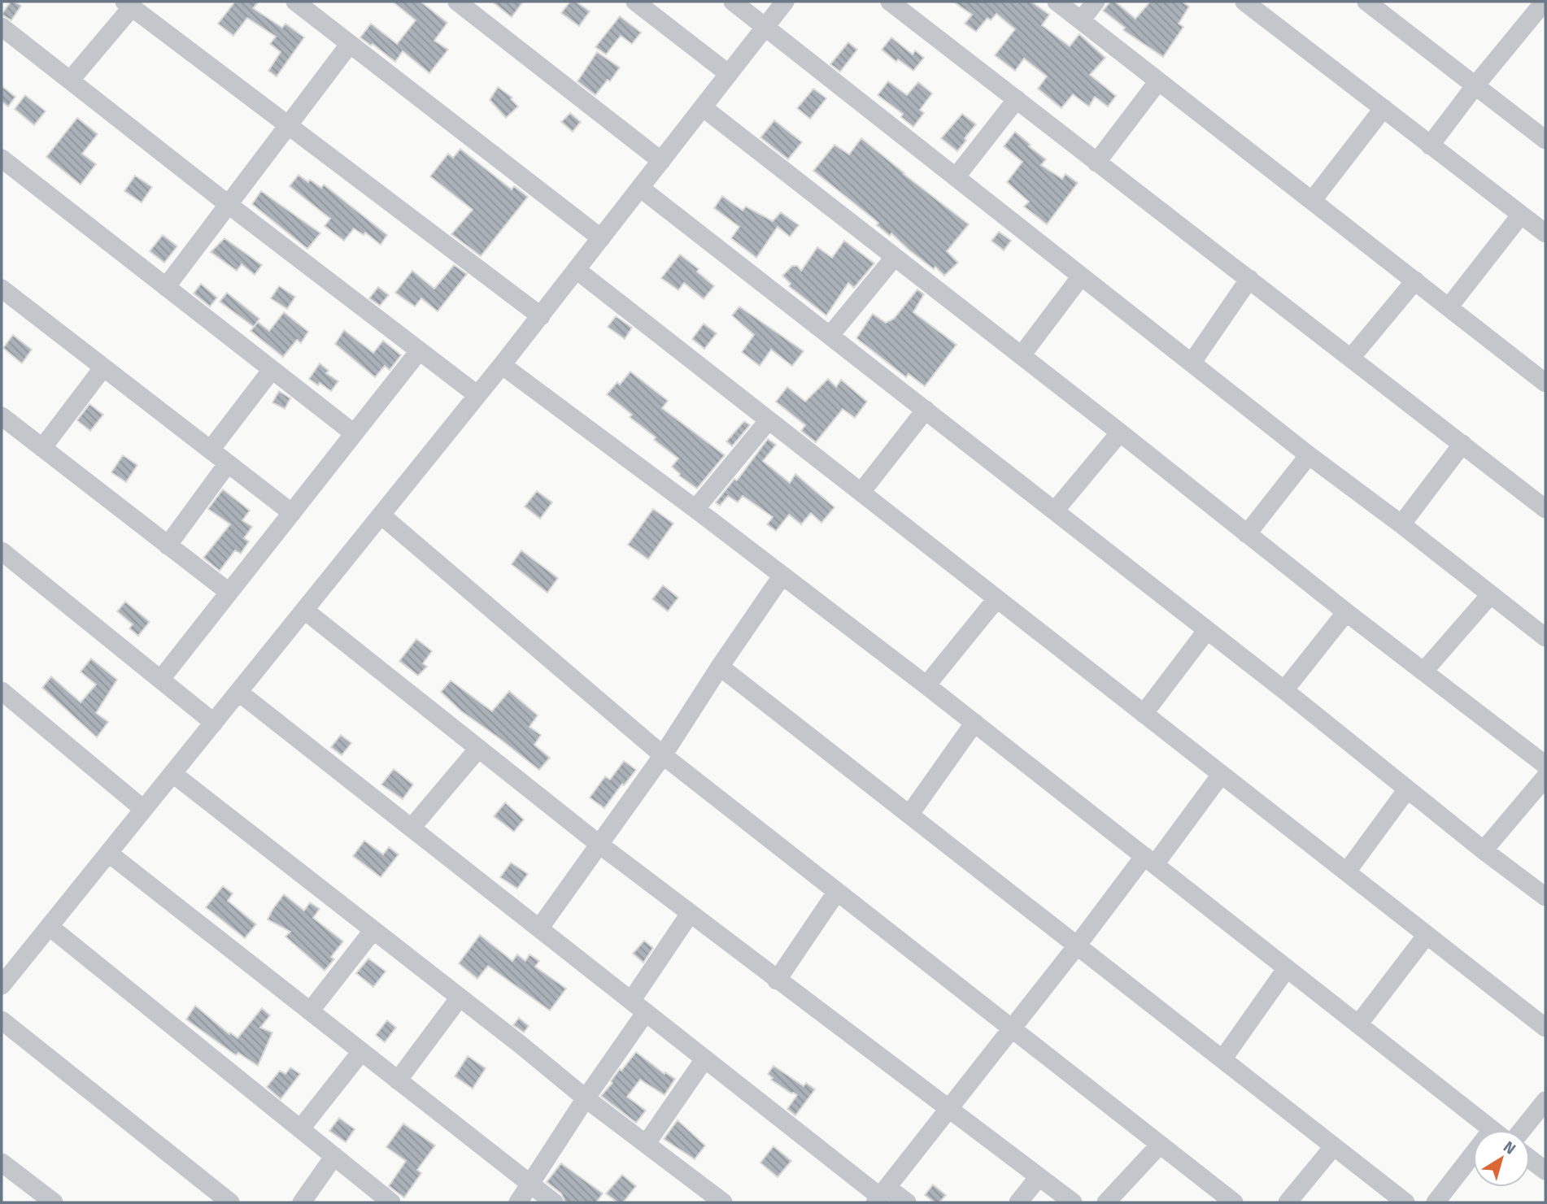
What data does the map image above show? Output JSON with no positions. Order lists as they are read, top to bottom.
{
  "north": "top right"
}
